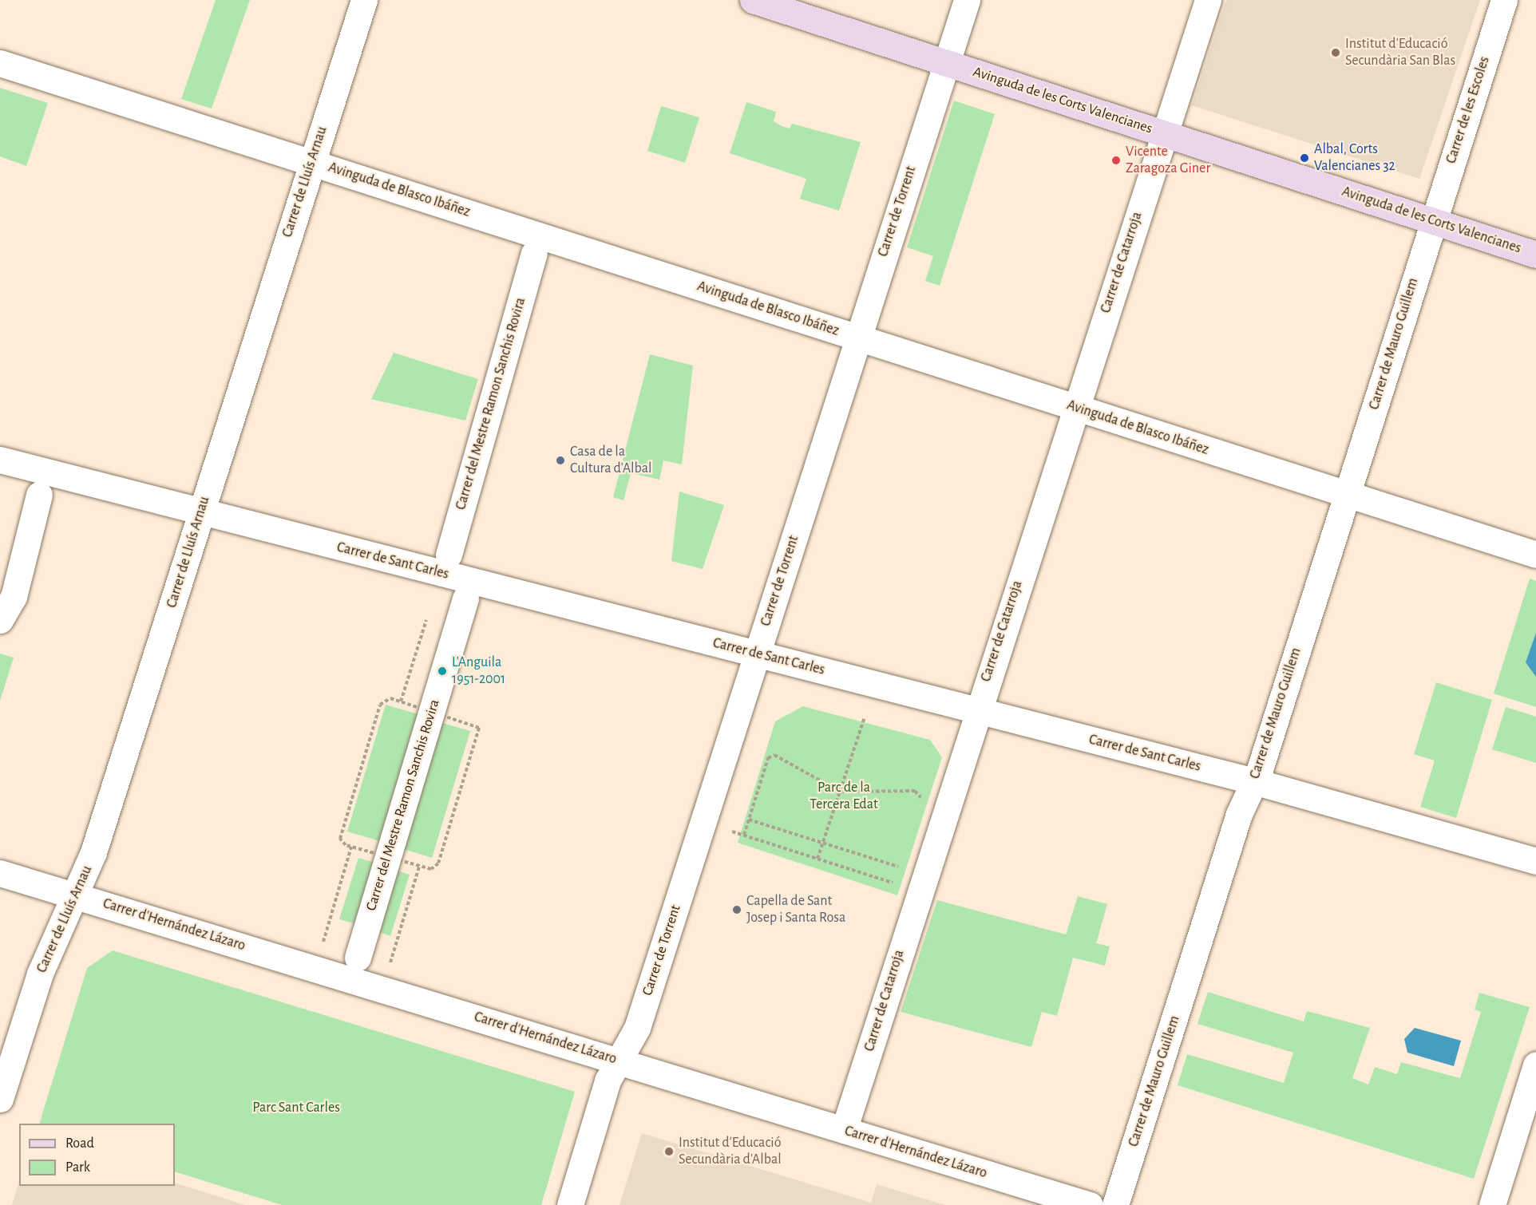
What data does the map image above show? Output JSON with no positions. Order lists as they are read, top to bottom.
{
  "streets": {
    "street": [
      "Avinguda de les Corts Valencianes",
      "Carrer de les Escoles",
      "Carrer de Lluís Arnau",
      "Avinguda de Blasco Ibáñez",
      "Carrer de Torrent",
      "Carrer de Catarroja",
      "Carrer de Mauro Guillem",
      "Carrer del Mestre Ramon Sanchis Rovira",
      "Carrer de Sant Carles",
      "Carrer d'Hernández Lázaro"
    ]
  },
  "crossings": [
    ["Avinguda de les Corts Valencianes", "Carrer de les Escoles"],
    ["Avinguda de les Corts Valencianes", "Carrer de Torrent"],
    ["Avinguda de les Corts Valencianes", "Carrer de Catarroja"],
    ["Avinguda de les Corts Valencianes", "Carrer de Mauro Guillem"],
    ["Carrer de les Escoles", "Carrer de Mauro Guillem"],
    ["Carrer de Lluís Arnau", "Avinguda de Blasco Ibáñez"],
    ["Carrer de Lluís Arnau", "Carrer de Sant Carles"],
    ["Carrer de Lluís Arnau", "Carrer d'Hernández Lázaro"],
    ["Avinguda de Blasco Ibáñez", "Carrer de Torrent"],
    ["Avinguda de Blasco Ibáñez", "Carrer de Catarroja"],
    ["Avinguda de Blasco Ibáñez", "Carrer de Mauro Guillem"],
    ["Carrer de Torrent", "Carrer de Sant Carles"],
    ["Carrer de Torrent", "Carrer d'Hernández Lázaro"],
    ["Carrer de Catarroja", "Carrer de Sant Carles"],
    ["Carrer de Catarroja", "Carrer d'Hernández Lázaro"],
    ["Carrer de Mauro Guillem", "Carrer de Sant Carles"]
  ],
  "parks": ["Parc de la Tercera Edat", "Parc Sant Carles"],
  "places": [
    "Institut d'Educació Secundària San Blas",
    "Albal, Corts Valencianes 32",
    "Vicente Zaragoza Giner",
    "Casa de la Cultura d'Albal",
    "L'Anguila 1951-2001",
    "Capella de Sant Josep i Santa Rosa",
    "Institut d'Educació Secundària d'Albal"
  ],
  "legend": ["Road", "Park"]
}
